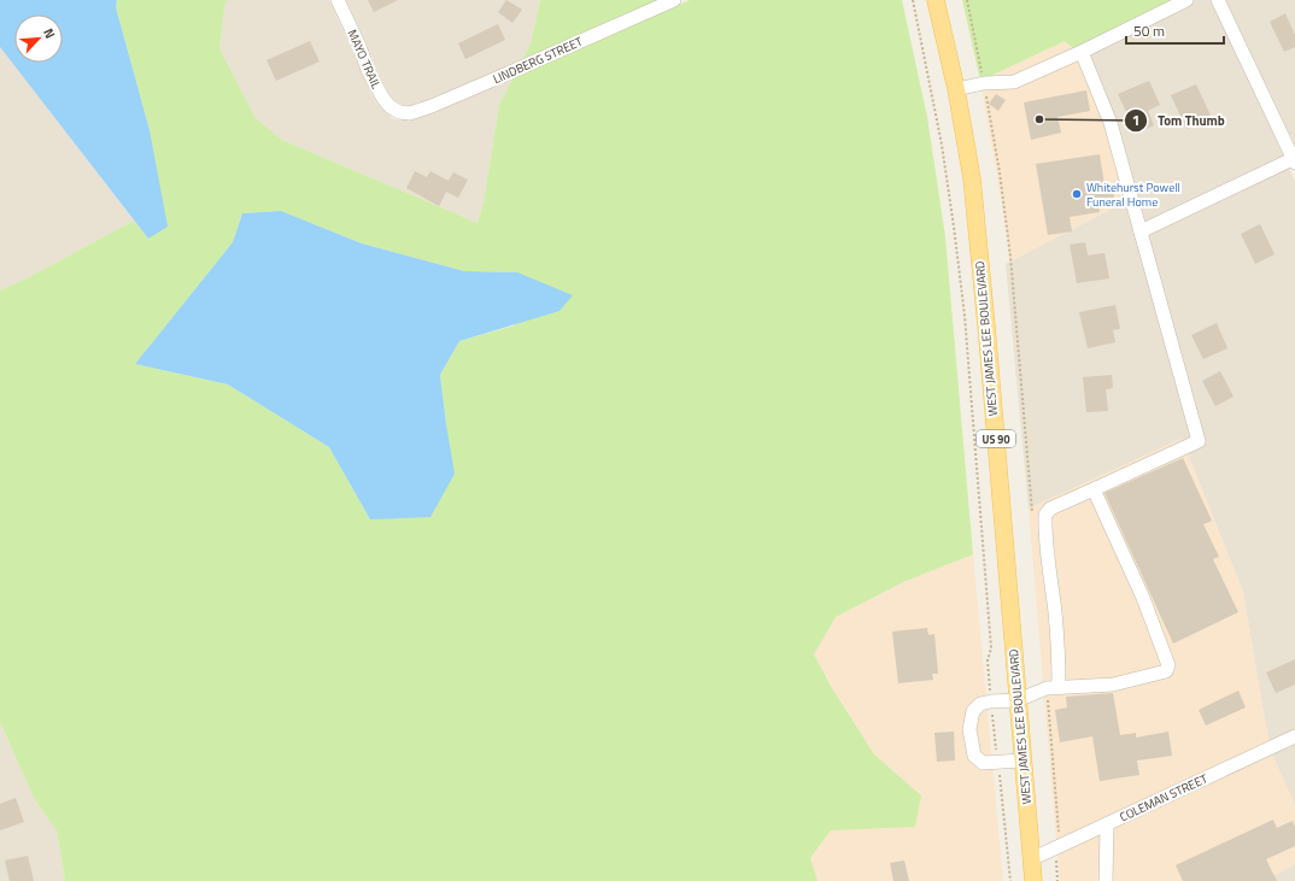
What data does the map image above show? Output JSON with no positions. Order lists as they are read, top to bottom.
{
  "streets": {
    "main road": ["WEST JAMES LEE BOULEVARD", "US 90"],
    "street": ["MAYO TRAIL", "LINDBERG STREET", "COLEMAN STREET"]
  },
  "crossings": [
    ["MAYO TRAIL", "LINDBERG STREET"],
    ["WEST JAMES LEE BOULEVARD", "COLEMAN STREET"]
  ],
  "places": ["Tom Thumb", "Whitehurst Powell Funeral Home"],
  "scale_bar": "50 m",
  "north": "top right"
}
